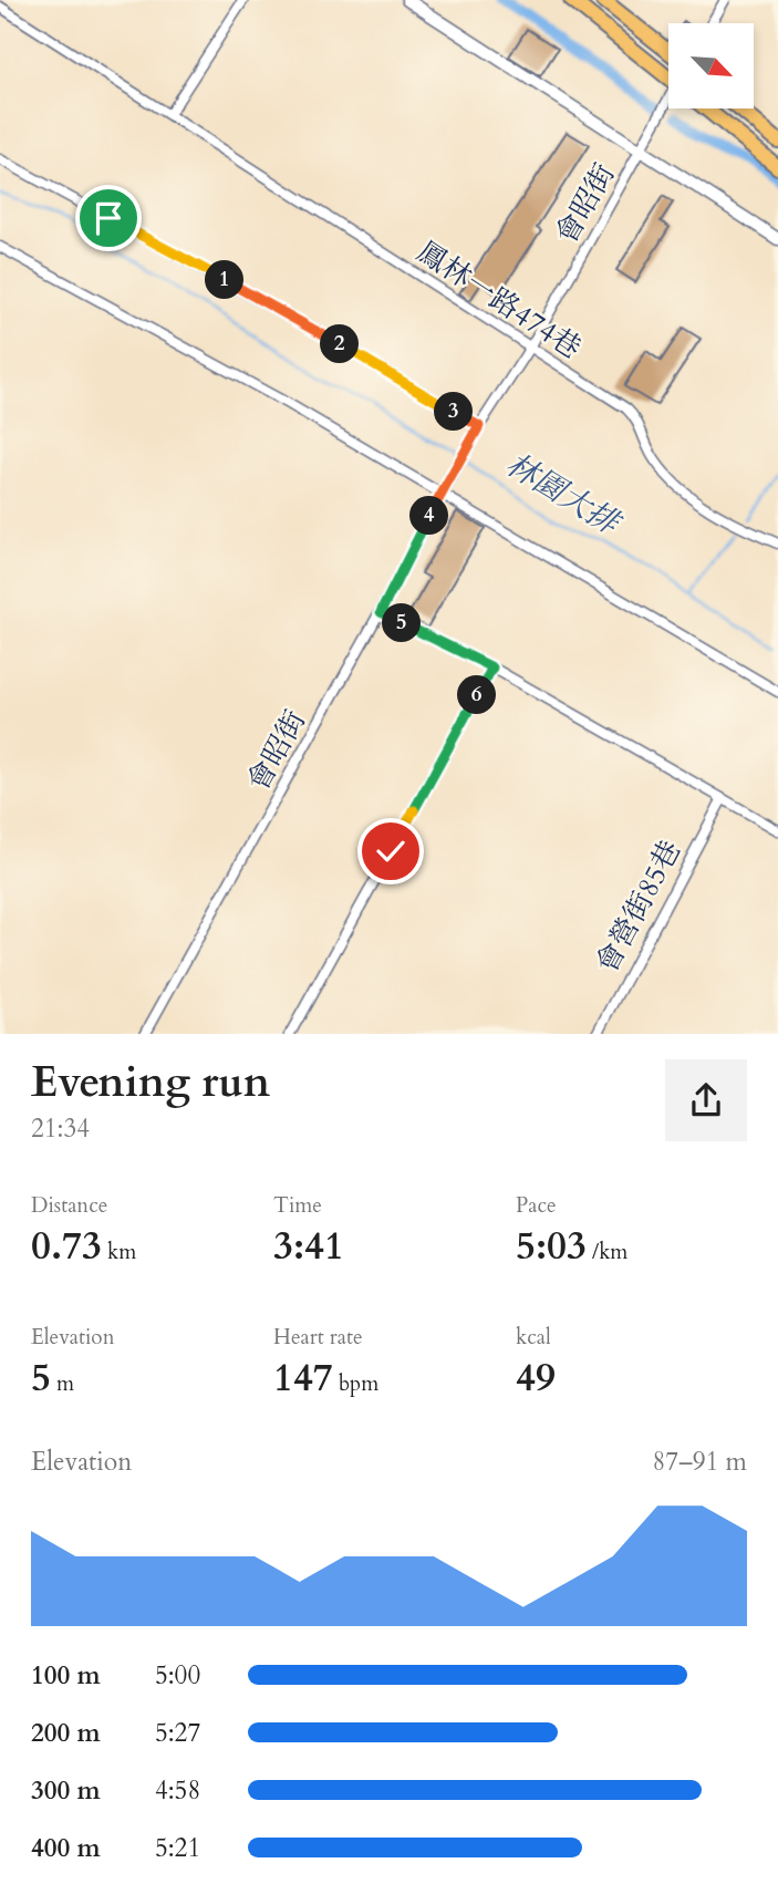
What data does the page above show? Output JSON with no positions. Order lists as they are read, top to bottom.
{
  "streets": {
    "street": ["會昭街", "鳳林一路474巷", "會營街85巷"]
  },
  "crossings": [
    ["會昭街", "鳳林一路474巷"]
  ],
  "water": ["林園大排"],
  "north": "bottom right",
  "page": {
    "pins": [
      "1",
      "2",
      "3",
      "4",
      "5",
      "6"
    ],
    "heading": ["Evening run", "21:34"],
    "stats": [
      ["Distance", "0.73 km"],
      ["Time", "3:41"],
      ["Pace", "5:03 /km"],
      ["Elevation", "5 m"],
      ["Heart rate", "147 bpm"],
      ["kcal", "49"]
    ],
    "chart": ["Elevation", "87–91 m"],
    "list": [
      {
        "name": "100 m",
        "note": "5:00"
      },
      {
        "name": "200 m",
        "note": "5:27"
      },
      {
        "name": "300 m",
        "note": "4:58"
      },
      {
        "name": "400 m",
        "note": "5:21"
      }
    ]
  }
}
